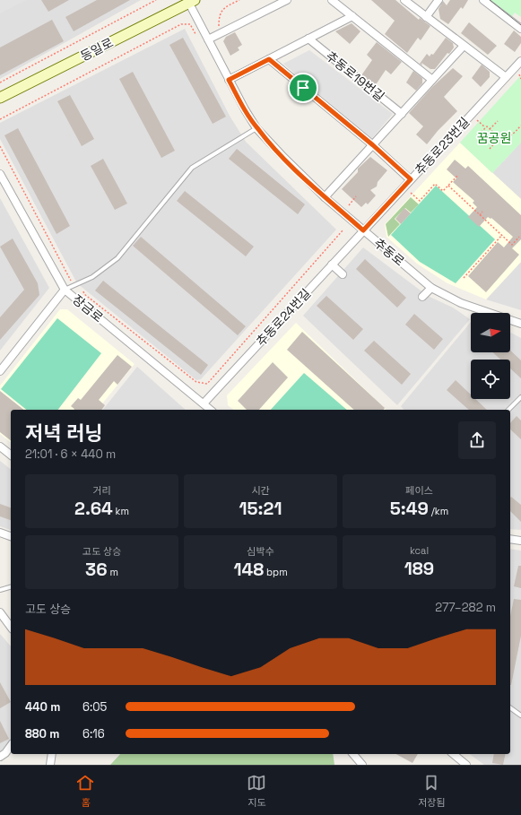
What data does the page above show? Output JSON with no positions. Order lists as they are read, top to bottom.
{
  "streets": {
    "street": [
      "동일로",
      "추동로19번길",
      "추동로23번길",
      "추동로",
      "장금로",
      "추동로24번길"
    ]
  },
  "crossings": [
    ["동일로", "추동로"],
    ["추동로23번길", "추동로"],
    ["추동로23번길", "추동로24번길"],
    ["추동로", "추동로24번길"],
    ["장금로", "추동로24번길"]
  ],
  "parks": ["꿈공원"],
  "north": "right",
  "page": {
    "heading": ["저녁 러닝", "21:01 · 6 × 440 m"],
    "stats": [
      ["거리", "2.64 km"],
      ["시간", "15:21"],
      ["페이스", "5:49 /km"],
      ["고도 상승", "36 m"],
      ["심박수", "148 bpm"],
      ["kcal", "189"]
    ],
    "chart": ["고도 상승", "277–282 m"],
    "list": [
      {
        "name": "440 m",
        "note": "6:05"
      },
      {
        "name": "880 m",
        "note": "6:16"
      }
    ],
    "tabs": ["홈", "지도", "저장됨"]
  }
}
